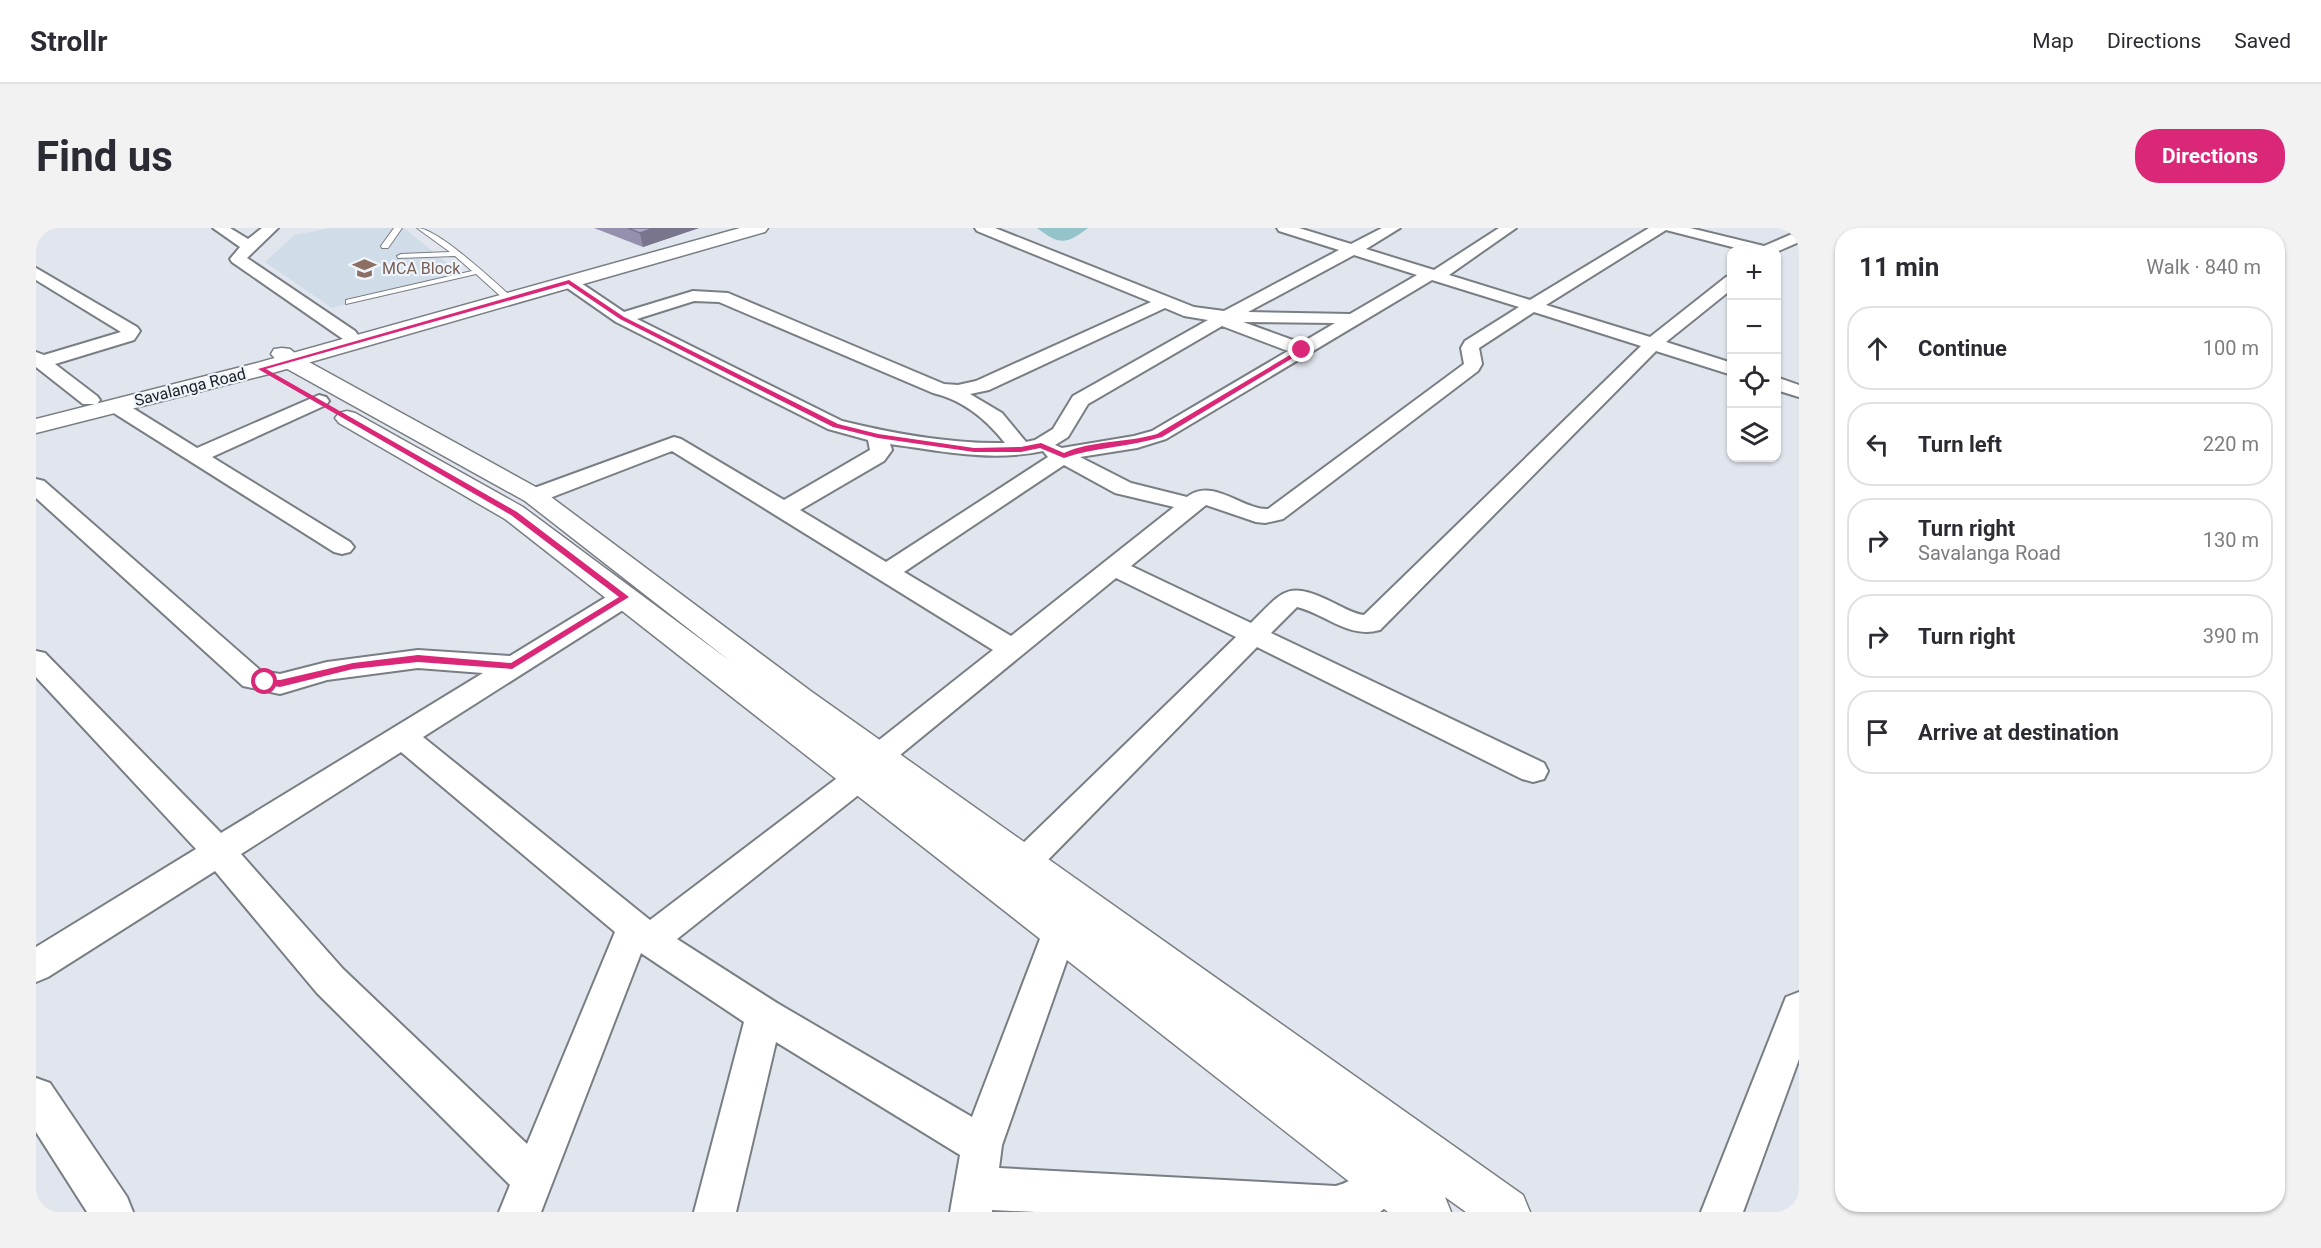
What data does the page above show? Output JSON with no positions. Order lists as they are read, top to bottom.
{
  "streets": {
    "street": ["Savalanga Road"]
  },
  "places": {
    "school or university": ["MCA Block"]
  },
  "page": {
    "header": "Strollr",
    "nav": ["Map", "Directions", "Saved"],
    "buttons": "Directions",
    "title": "Find us",
    "heading": ["11 min", "Walk · 840 m"],
    "map_buttons": ["+", "−"],
    "list": [
      ["Continue", "100 m"],
      ["Turn left", "220 m"],
      ["Turn right", "Savalanga Road", "130 m"],
      ["Turn right", "390 m"],
      "Arrive at destination"
    ]
  }
}
